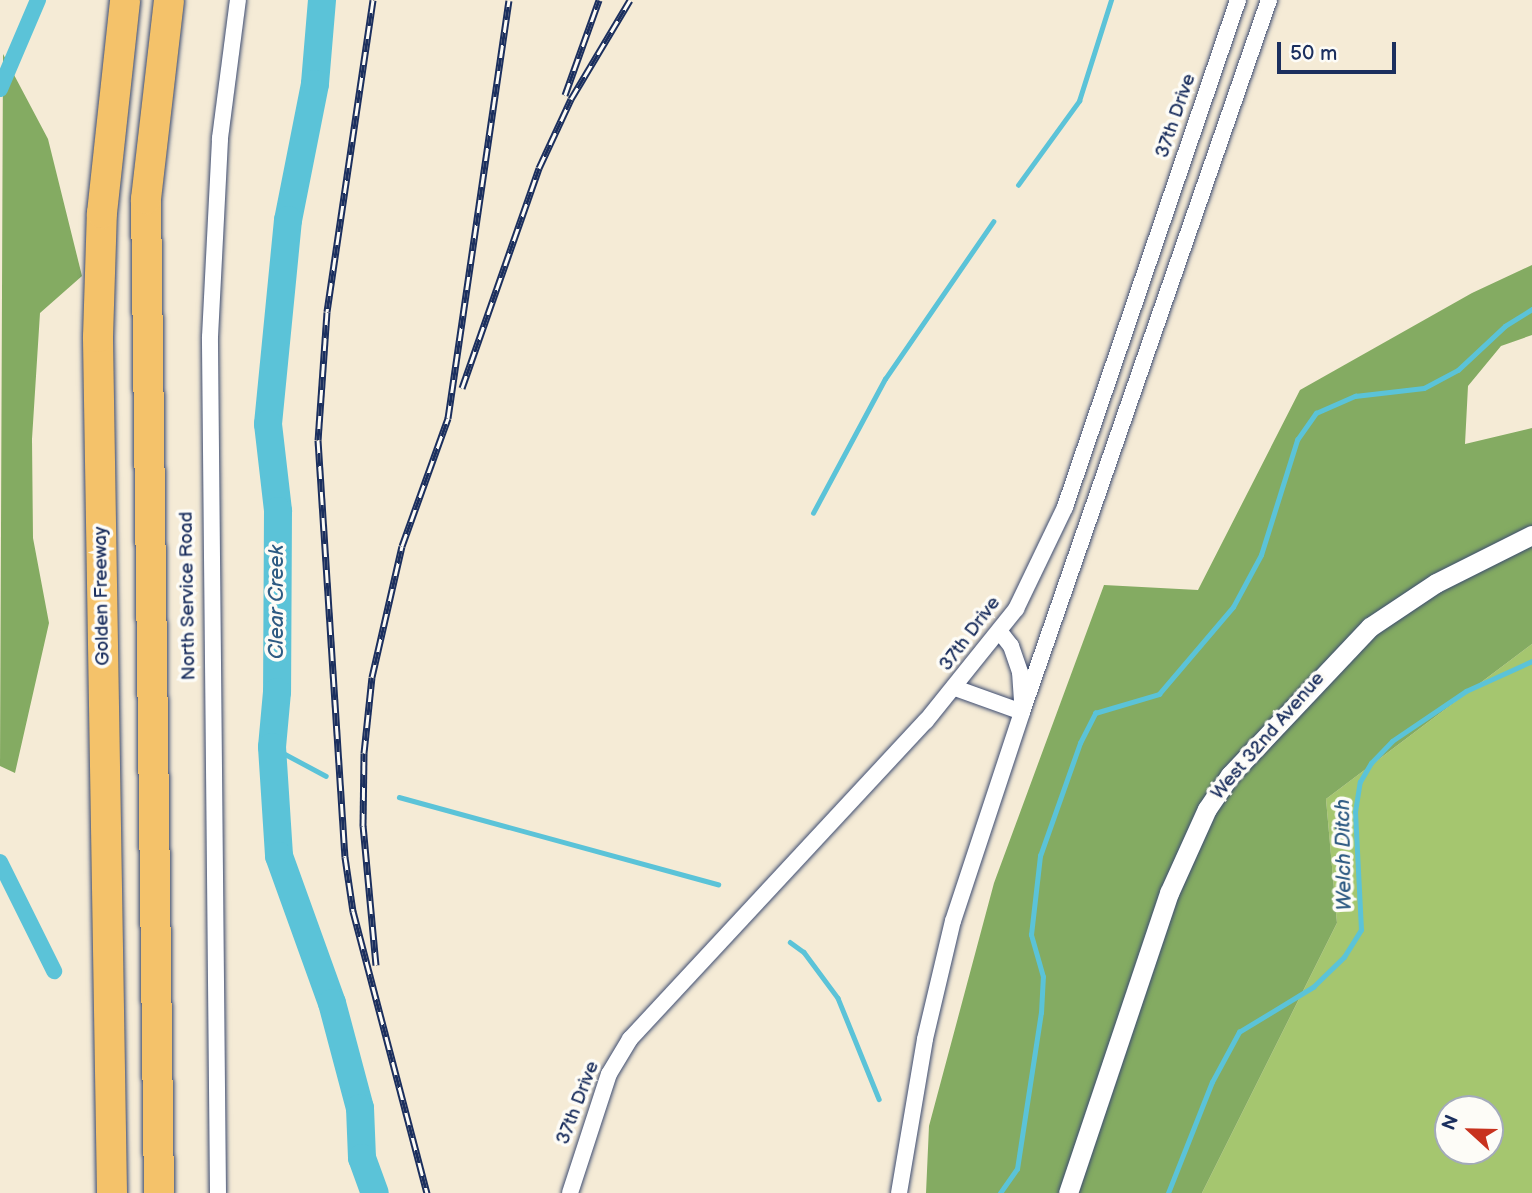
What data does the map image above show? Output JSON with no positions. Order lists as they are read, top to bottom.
{
  "streets": {
    "highway": ["Golden Freeway"],
    "street": ["37th Drive", "North Service Road", "West 32nd Avenue"]
  },
  "water": ["Clear Creek", "Welch Ditch"],
  "scale_bar": "50 m",
  "north": "left"
}
